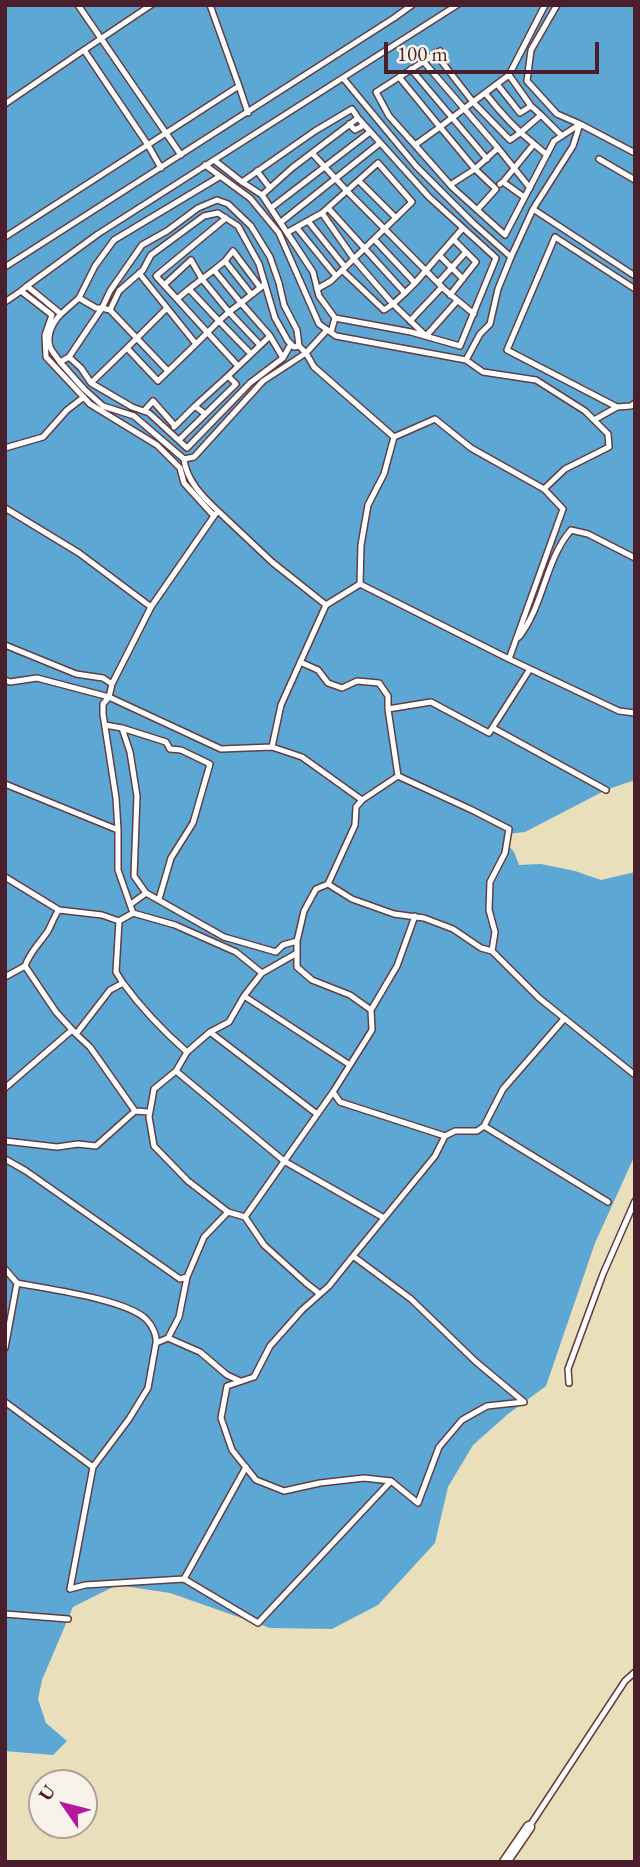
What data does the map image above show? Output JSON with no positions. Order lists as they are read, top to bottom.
{
  "scale_bar": "100 m",
  "north": "top left"
}
